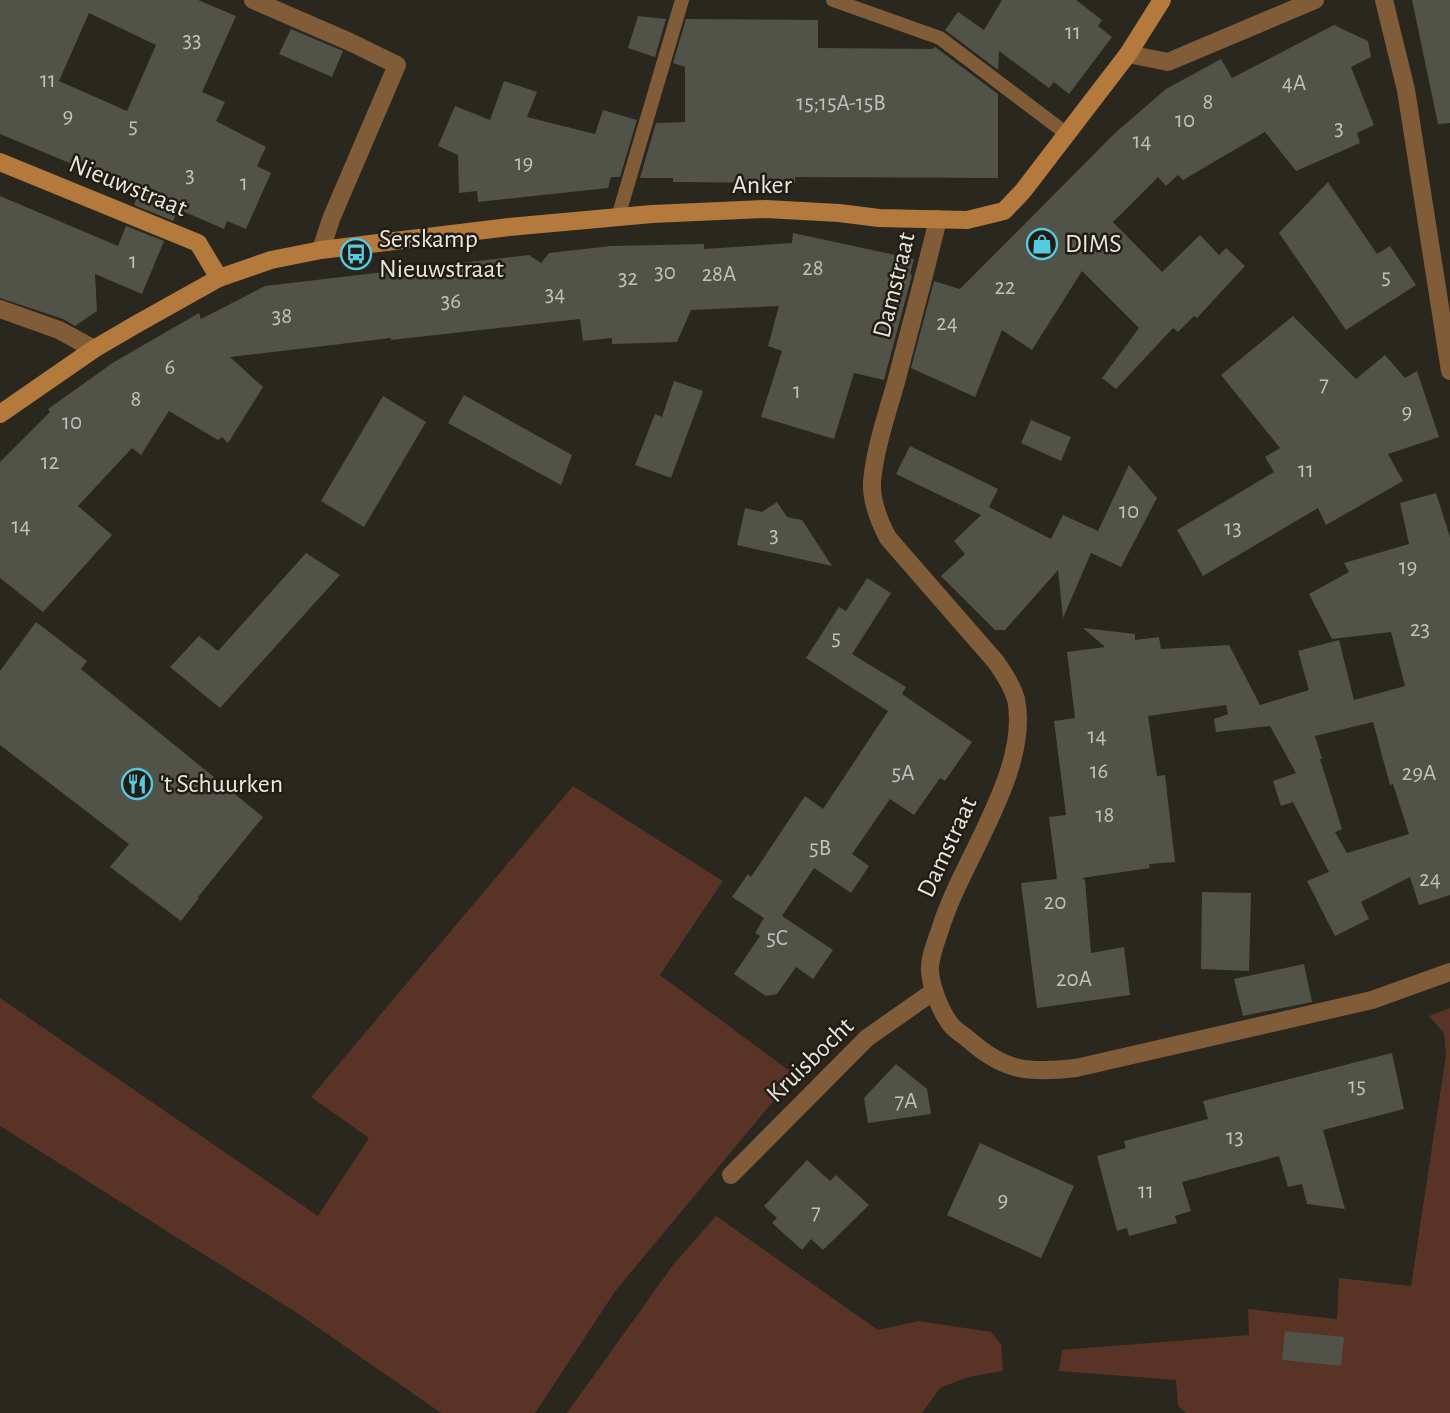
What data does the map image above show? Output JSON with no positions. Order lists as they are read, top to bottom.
{
  "streets": {
    "street": [
      "Anker",
      "Nieuwstraat",
      "Damstraat",
      "Kruisbocht"
    ]
  },
  "crossings": [
    ["Anker", "Nieuwstraat"],
    ["Anker", "Damstraat"],
    ["Damstraat", "Kruisbocht"]
  ],
  "places": {
    "shop": ["DIMS"],
    "bus stop": ["Serskamp Nieuwstraat"],
    "restaurant": ["'t Schuurken"]
  },
  "house_numbers": [
    "11",
    "33",
    "11",
    "4A",
    "8",
    "15;15A-15B",
    "9",
    "10",
    "5",
    "3",
    "14",
    "19",
    "3",
    "1",
    "1",
    "28",
    "30",
    "28A",
    "5",
    "32",
    "22",
    "34",
    "36",
    "38",
    "24",
    "6",
    "7",
    "1",
    "8",
    "9",
    "10",
    "12",
    "11",
    "10",
    "14",
    "13",
    "3",
    "19",
    "23",
    "5",
    "14",
    "16",
    "5A",
    "29A",
    "18",
    "5B",
    "24",
    "20",
    "5C",
    "20A",
    "15",
    "7A",
    "13",
    "11",
    "9",
    "7"
  ]
}
